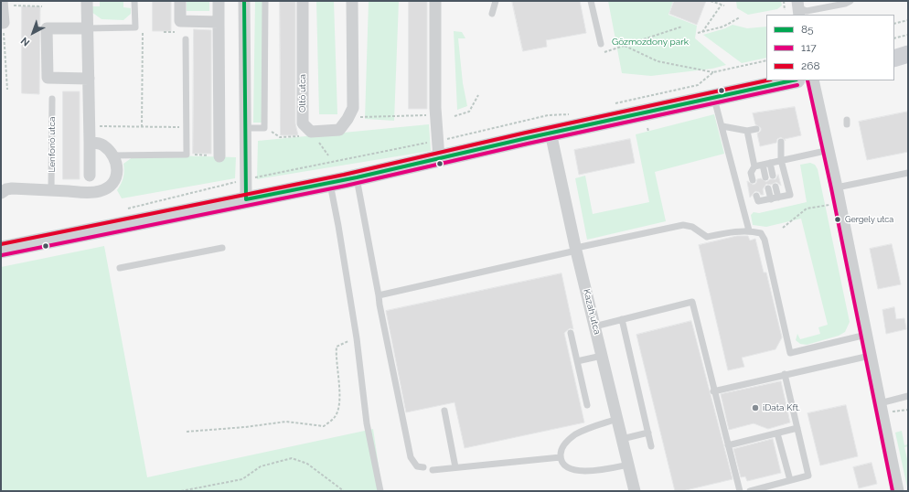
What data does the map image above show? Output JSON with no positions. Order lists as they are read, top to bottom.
{
  "streets": {
    "street": ["Oltó utca", "Kazah utca"],
    "lane": ["Lenfonó utca"]
  },
  "parks": ["Gőzmozdony park"],
  "places": ["Gergely utca", "iData Kft."],
  "lines": ["transit line 85", "transit line 117", "transit line 268"],
  "legend": ["85", "117", "268"],
  "north": "bottom left"
}
